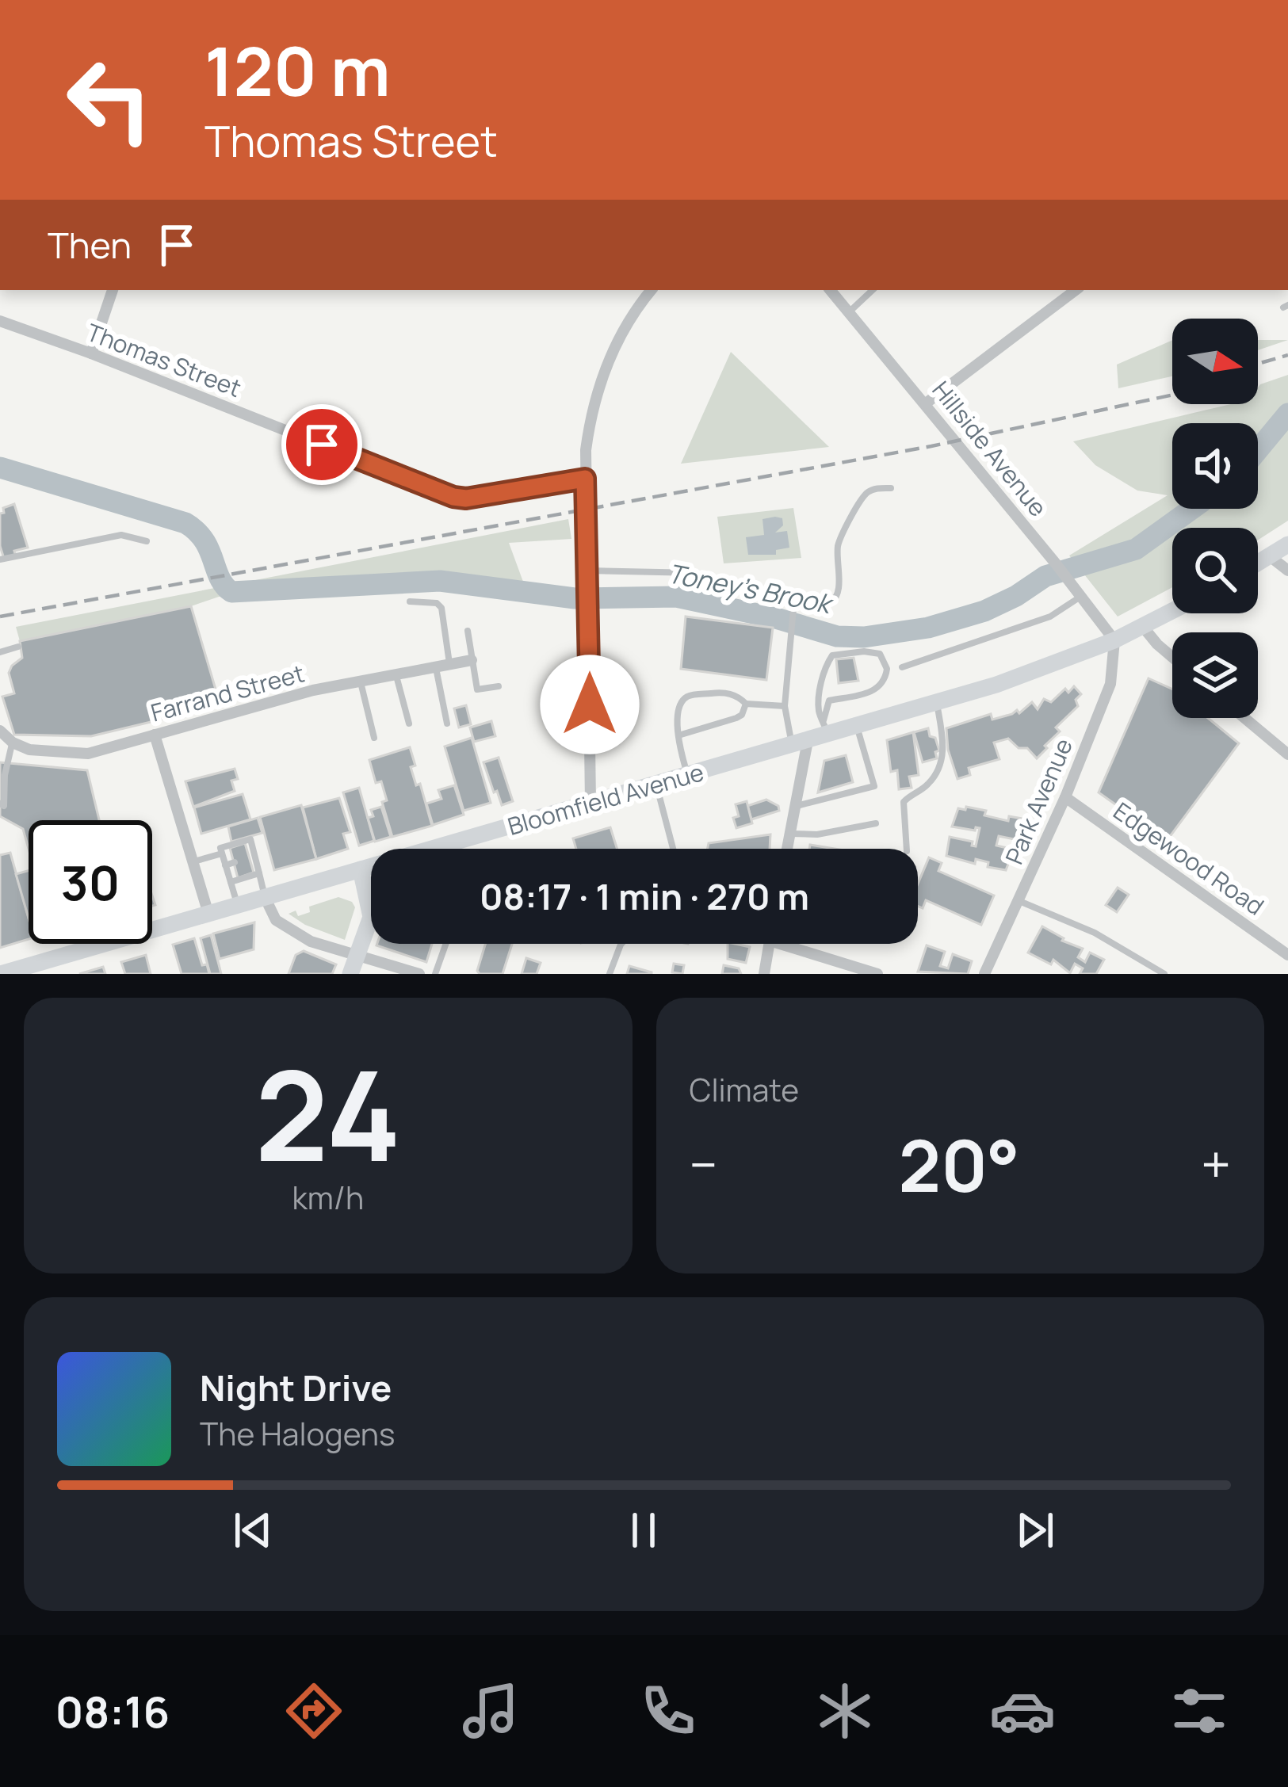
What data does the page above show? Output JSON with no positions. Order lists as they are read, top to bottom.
{
  "streets": {
    "main road": ["Bloomfield Avenue"],
    "street": [
      "Thomas Street",
      "Hillside Avenue",
      "Farrand Street",
      "Park Avenue",
      "Edgewood Road"
    ]
  },
  "crossings": [
    ["Hillside Avenue", "Bloomfield Avenue"],
    ["Hillside Avenue", "Park Avenue"],
    ["Bloomfield Avenue", "Park Avenue"],
    ["Park Avenue", "Edgewood Road"]
  ],
  "water": ["Toney's Brook"],
  "north": "right",
  "page": {
    "turn": ["120 m", "Thomas Street"],
    "then": "Then",
    "limit": "30",
    "trip": "08:17 · 1 min · 270 m",
    "tile": [
      ["24", "km/h"],
      "Climate"
    ],
    "heat": ["−", "20°", "+"],
    "song": ["Night Drive", "The Halogens"],
    "tabs": "08:16"
  }
}
